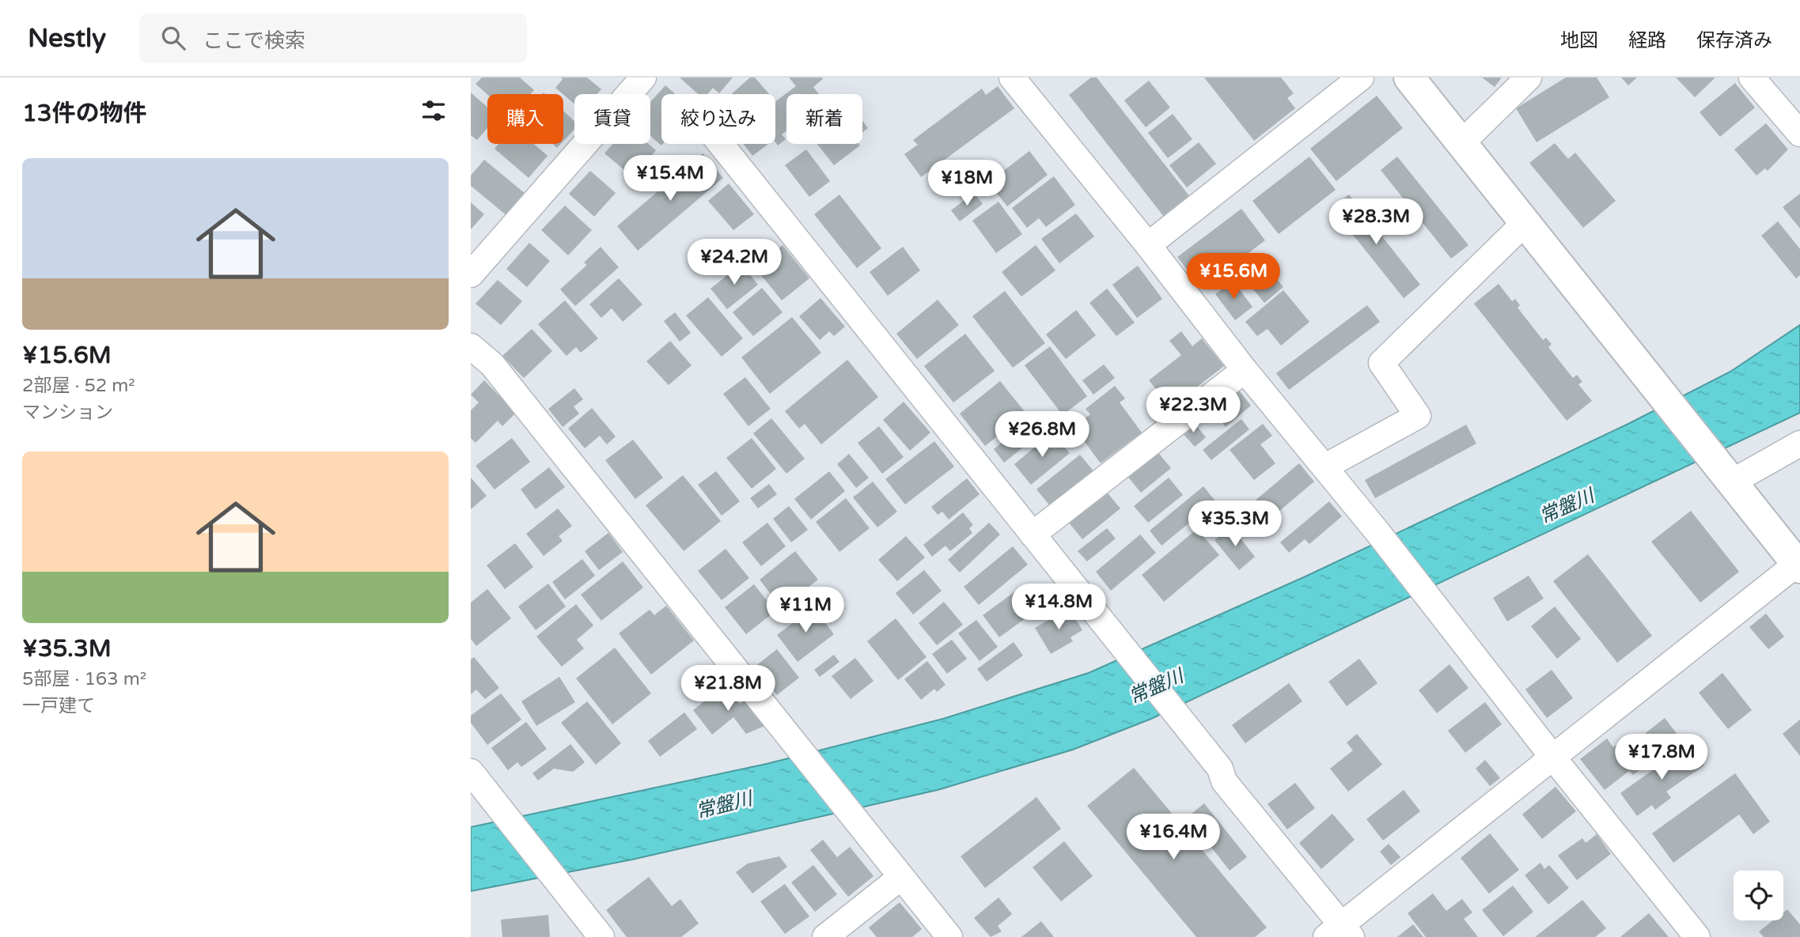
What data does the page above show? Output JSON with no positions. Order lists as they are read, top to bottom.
{
  "water": ["常盤川"],
  "page": {
    "header": "Nestly",
    "search": "ここで検索",
    "nav": ["地図", "経路", "保存済み"],
    "heading": "13件の物件",
    "chip": [
      "購入",
      "賃貸",
      "絞り込み",
      "新着"
    ],
    "list": [
      {
        "name": "¥15.6M",
        "note": "2部屋 · 52 m² · マンション"
      },
      {
        "name": "¥35.3M",
        "note": "5部屋 · 163 m² · 一戸建て"
      }
    ],
    "price": [
      "¥15.4M",
      "¥18M",
      "¥28.3M",
      "¥24.2M",
      "¥15.6M",
      "¥22.3M",
      "¥26.8M",
      "¥35.3M",
      "¥14.8M",
      "¥11M",
      "¥21.8M",
      "¥17.8M",
      "¥16.4M"
    ]
  }
}
